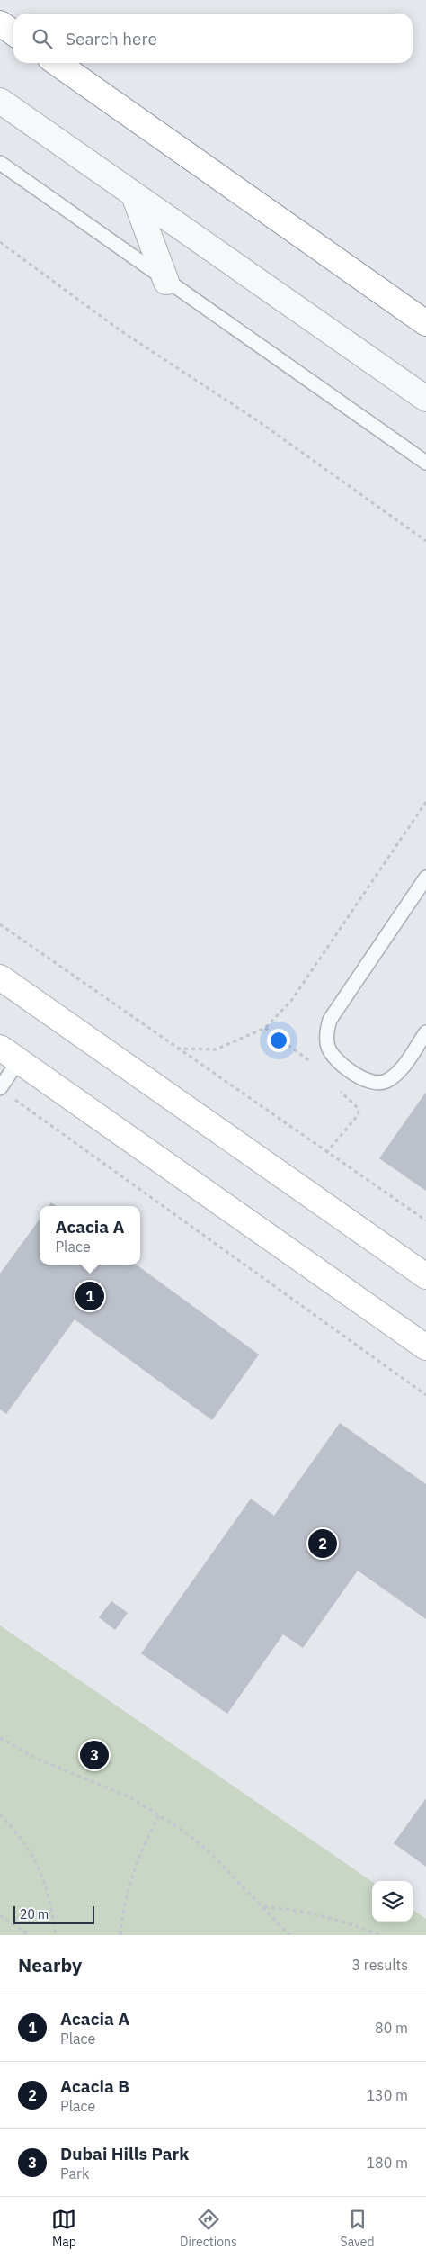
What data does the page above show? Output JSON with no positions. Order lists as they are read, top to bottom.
{
  "scale_bar": "20 m",
  "page": {
    "search": "Search here",
    "popup": ["Acacia A", "Place"],
    "pins": ["1", "2", "3"],
    "scale": "20 m",
    "heading": ["Nearby", "3 results"],
    "list": [
      {
        "mark": "1",
        "name": "Acacia A",
        "note": "Place",
        "value": "80 m"
      },
      {
        "mark": "2",
        "name": "Acacia B",
        "note": "Place",
        "value": "130 m"
      },
      {
        "mark": "3",
        "name": "Dubai Hills Park",
        "note": "Park",
        "value": "180 m"
      }
    ],
    "nav": ["Map", "Directions", "Saved"]
  }
}
